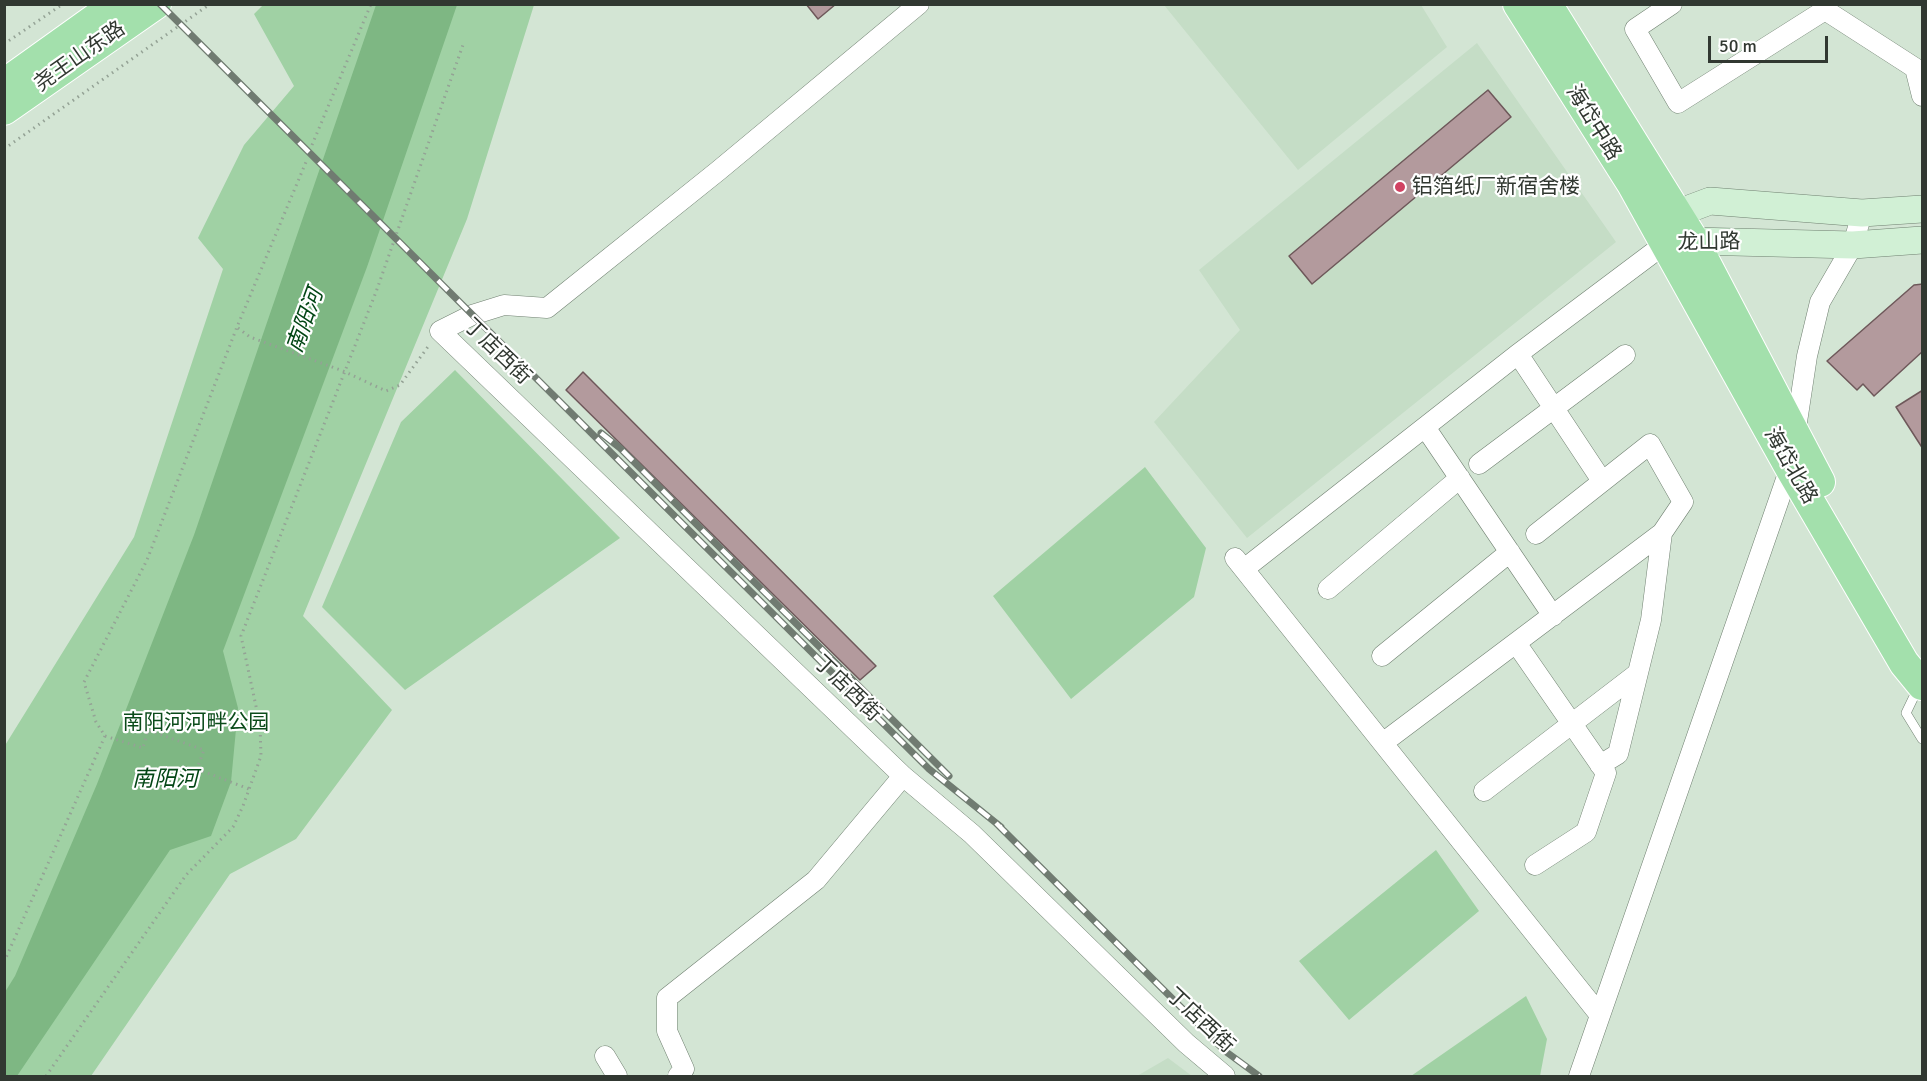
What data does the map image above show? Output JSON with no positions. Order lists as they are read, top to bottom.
{
  "streets": {
    "main road": ["尧王山东路", "海岱中路", "海岱北路"],
    "street": ["龙山路", "丁店西街"]
  },
  "crossings": [
    ["海岱中路", "龙山路"],
    ["海岱中路", "海岱北路"],
    ["龙山路", "海岱北路"]
  ],
  "water": ["南阳河"],
  "parks": ["南阳河河畔公园"],
  "places": ["铝箔纸厂新宿舍楼"],
  "scale_bar": "50 m"
}
